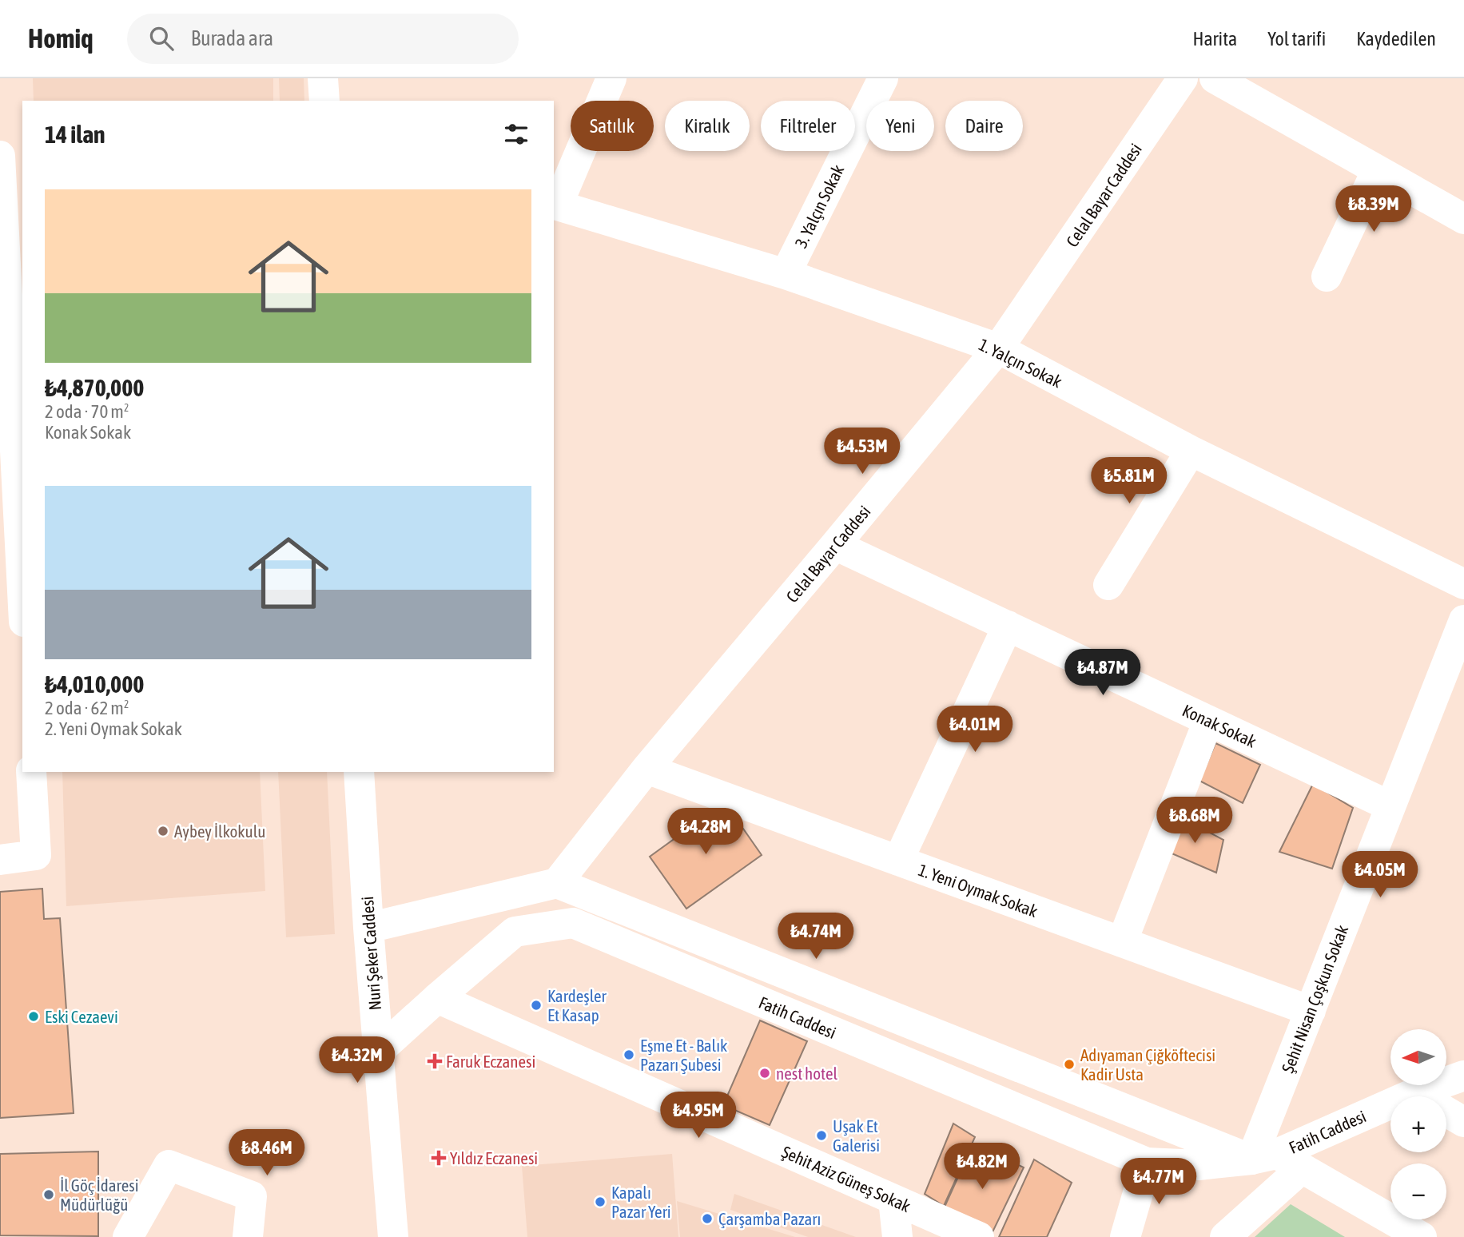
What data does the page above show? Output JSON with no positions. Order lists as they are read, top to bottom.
{
  "streets": {
    "street": [
      "Celal Bayar Caddesi",
      "3. Yalçın Sokak",
      "1. Yalçın Sokak",
      "Konak Sokak",
      "1. Yeni Oymak Sokak",
      "Nuri Şeker Caddesi",
      "Şehit Nisan Çoşkun Sokak",
      "Fatih Caddesi",
      "Şehit Aziz Güneş Sokak"
    ]
  },
  "crossings": [
    ["Celal Bayar Caddesi", "1. Yalçın Sokak"],
    ["Celal Bayar Caddesi", "Konak Sokak"],
    ["Celal Bayar Caddesi", "1. Yeni Oymak Sokak"],
    ["Celal Bayar Caddesi", "Fatih Caddesi"],
    ["3. Yalçın Sokak", "1. Yalçın Sokak"],
    ["Konak Sokak", "Şehit Nisan Çoşkun Sokak"],
    ["1. Yeni Oymak Sokak", "Şehit Nisan Çoşkun Sokak"],
    ["Nuri Şeker Caddesi", "Fatih Caddesi"],
    ["Şehit Nisan Çoşkun Sokak", "Fatih Caddesi"],
    ["Fatih Caddesi", "Şehit Aziz Güneş Sokak"]
  ],
  "places": {
    "other": [
      "Aybey İlkokulu",
      "Kardeşler Et Kasap",
      "Eski Cezaevi",
      "Eşme Et - Balık Pazarı Şubesi",
      "Adıyaman Çiğköftecisi Kadir Usta",
      "nest hotel",
      "Uşak Et Galerisi",
      "İl Göç İdaresi Müdürlüğü",
      "Kapalı Pazar Yeri",
      "Çarşamba Pazarı"
    ],
    "health": ["Faruk Eczanesi", "Yıldız Eczanesi"]
  },
  "north": "left",
  "page": {
    "header": "Homiq",
    "search": "Burada ara",
    "nav": ["Harita", "Yol tarifi", "Kaydedilen"],
    "chip": [
      "Satılık",
      "Kiralık",
      "Filtreler",
      "Yeni",
      "Daire"
    ],
    "heading": "14 ilan",
    "list": [
      {
        "name": "₺4,870,000",
        "note": "2 oda · 70 m² · Konak Sokak"
      },
      {
        "name": "₺4,010,000",
        "note": "2 oda · 62 m² · 2. Yeni Oymak Sokak"
      }
    ],
    "price": [
      "₺8.39M",
      "₺4.53M",
      "₺5.81M",
      "₺4.87M",
      "₺4.01M",
      "₺8.68M",
      "₺4.28M",
      "₺4.05M",
      "₺4.74M",
      "₺4.32M",
      "₺4.95M",
      "₺8.46M",
      "₺4.82M",
      "₺4.77M"
    ],
    "map_buttons": ["+", "−"]
  }
}
